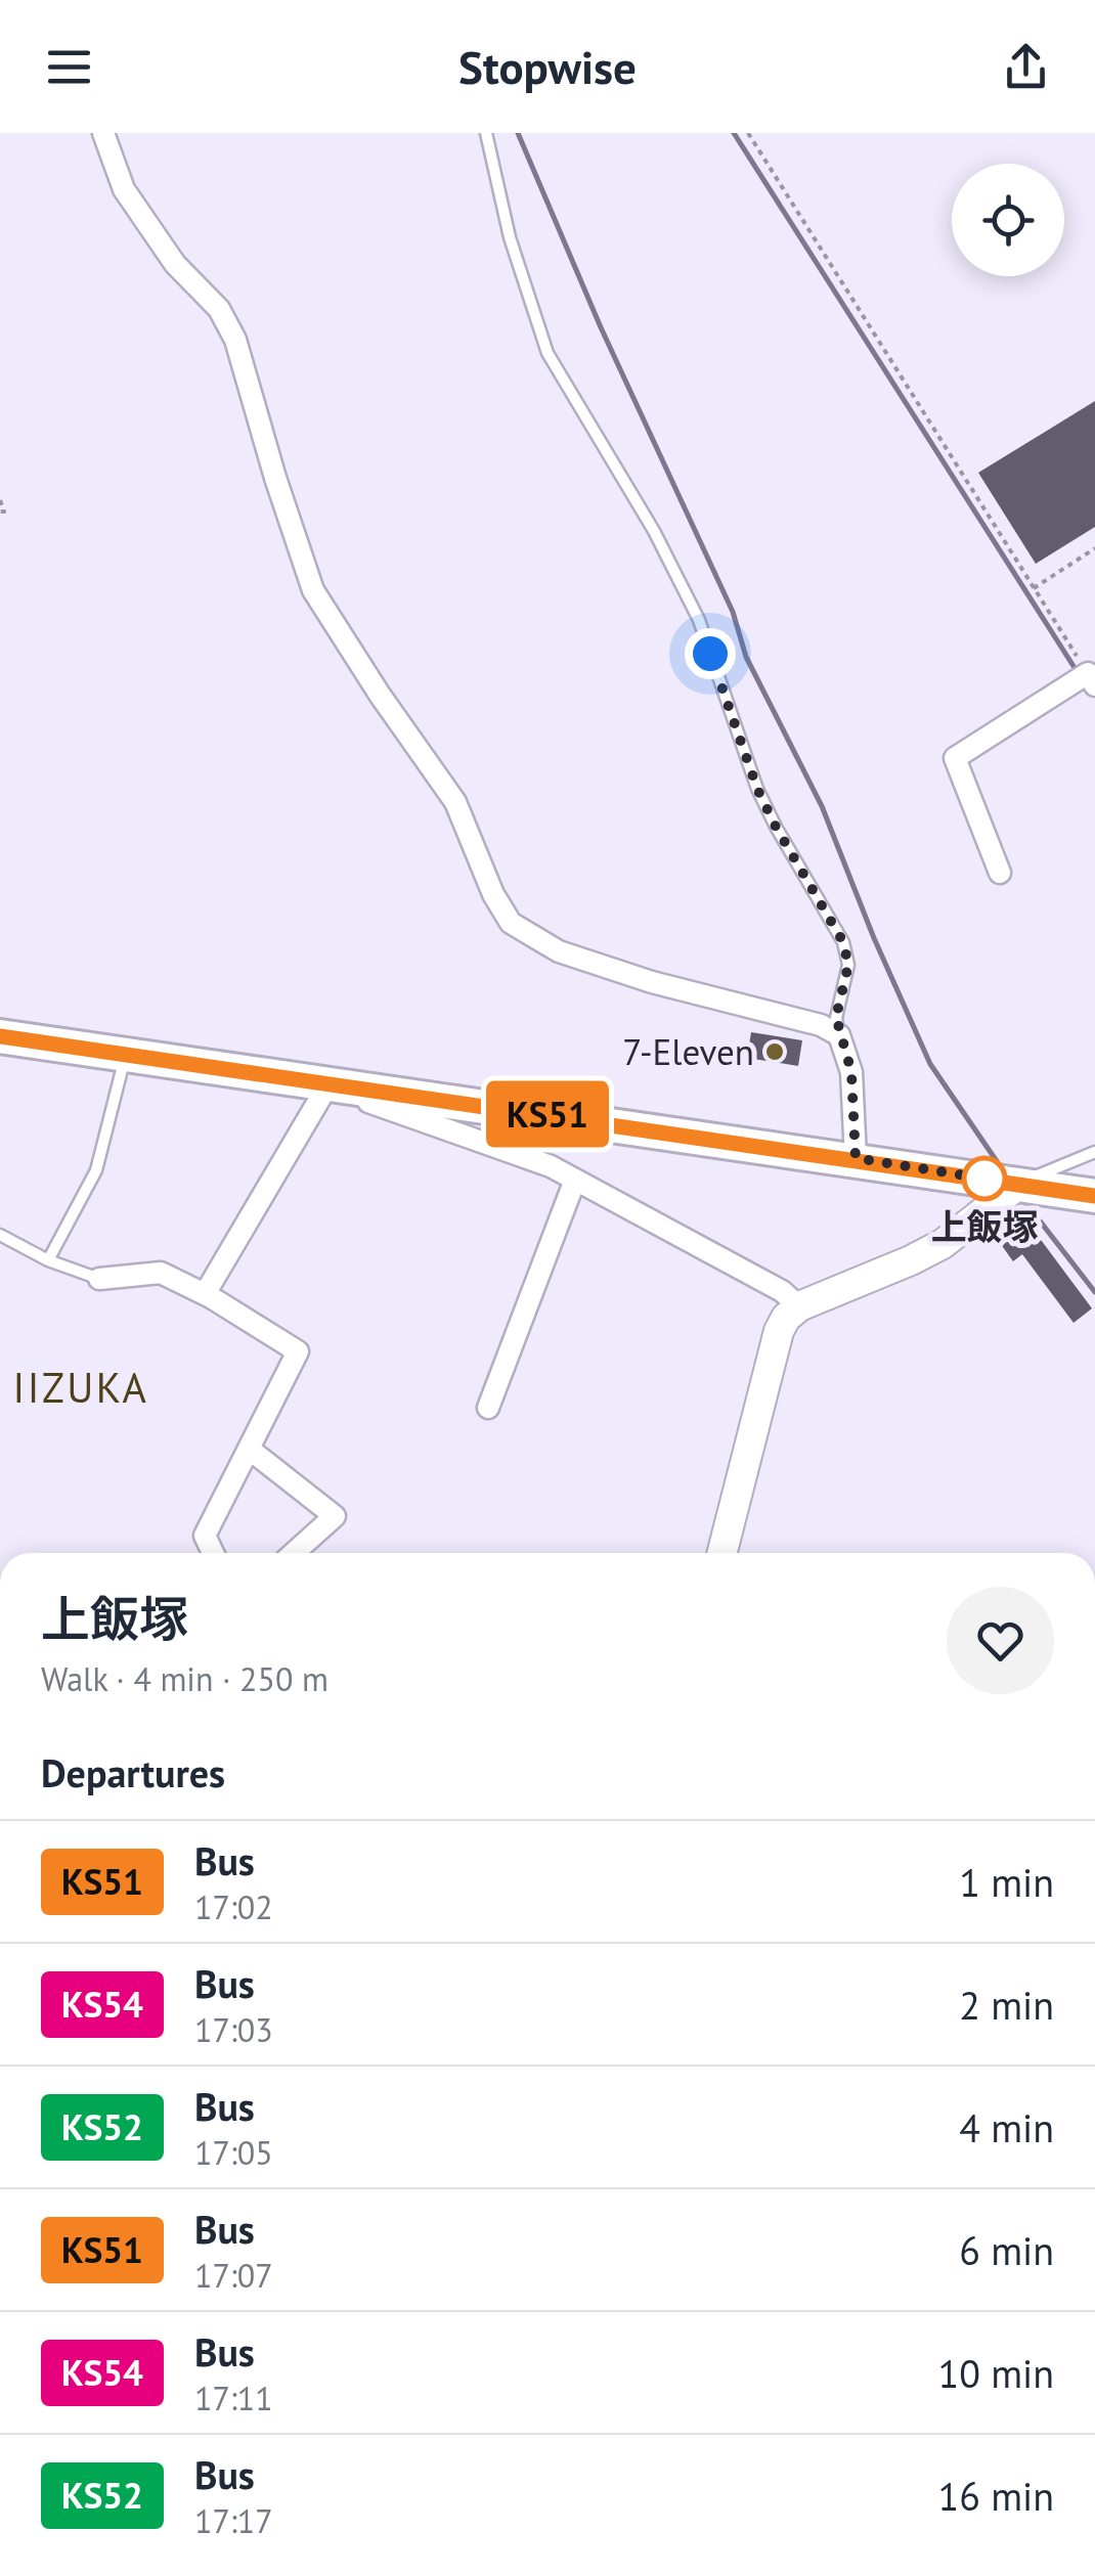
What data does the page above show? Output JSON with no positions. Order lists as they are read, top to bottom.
{
  "districts": ["IIZUKA"],
  "places": ["7-Eleven", "上飯塚"],
  "lines": ["bus line KS51"],
  "page": {
    "header": "Stopwise",
    "on_map": "KS51",
    "heading": [
      ["上飯塚", "Walk · 4 min · 250 m"],
      "Departures"
    ],
    "list": [
      {
        "mark": "KS51",
        "name": "Bus",
        "note": "17:02",
        "value": "1 min"
      },
      {
        "mark": "KS54",
        "name": "Bus",
        "note": "17:03",
        "value": "2 min"
      },
      {
        "mark": "KS52",
        "name": "Bus",
        "note": "17:05",
        "value": "4 min"
      },
      {
        "mark": "KS51",
        "name": "Bus",
        "note": "17:07",
        "value": "6 min"
      },
      {
        "mark": "KS54",
        "name": "Bus",
        "note": "17:11",
        "value": "10 min"
      },
      {
        "mark": "KS52",
        "name": "Bus",
        "note": "17:17",
        "value": "16 min"
      }
    ]
  }
}
